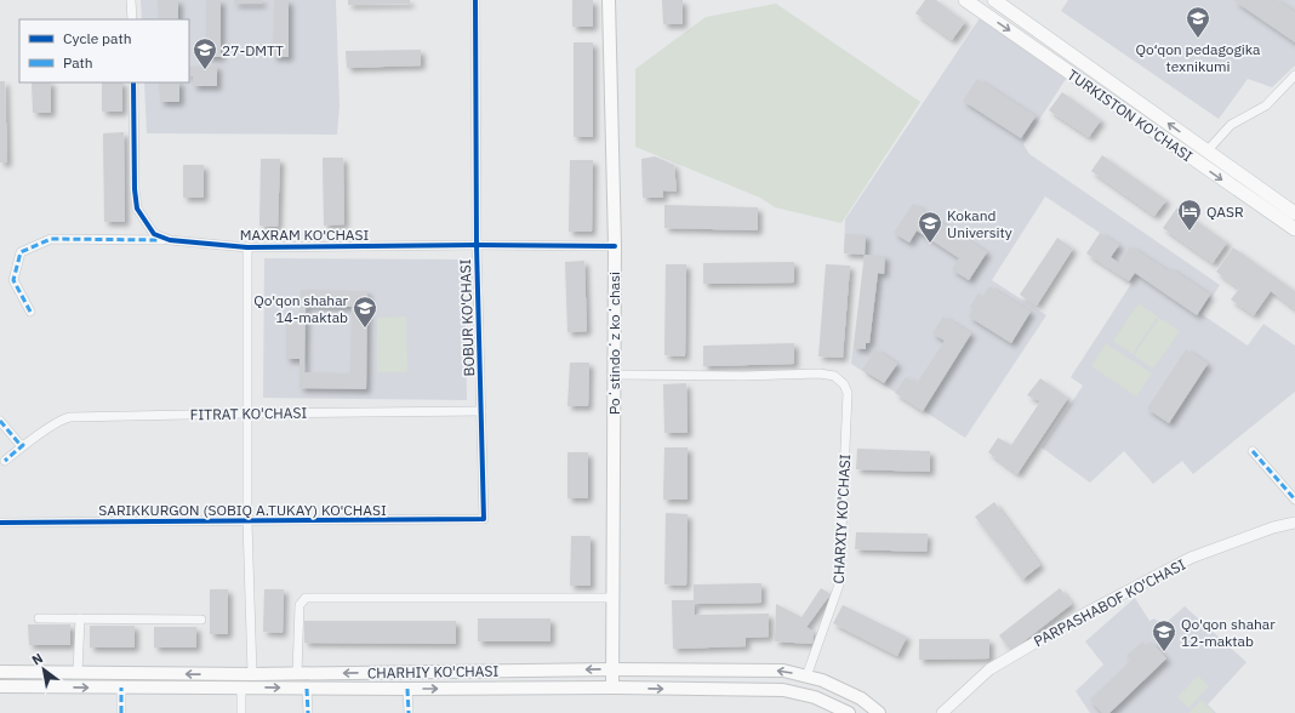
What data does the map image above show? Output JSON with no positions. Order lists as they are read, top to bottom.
{
  "streets": {
    "main road": ["TURKISTON KO'CHASI", "Poʻstindoʻz koʻchasi", "CHARHIY KO'CHASI"],
    "street": [
      "MAXRAM KO'CHASI",
      "BOBUR KO'CHASI",
      "FITRAT KO'CHASI",
      "SARIKKURGON (SOBIQ A.TUKAY) KO'CHASI",
      "CHARXIY KO'CHASI",
      "PARPASHABOF KO'CHASI"
    ]
  },
  "crossings": [
    ["MAXRAM KO'CHASI", "BOBUR KO'CHASI"],
    ["MAXRAM KO'CHASI", "Poʻstindoʻz koʻchasi"],
    ["BOBUR KO'CHASI", "FITRAT KO'CHASI"],
    ["BOBUR KO'CHASI", "SARIKKURGON (SOBIQ A.TUKAY) KO'CHASI"],
    ["Poʻstindoʻz koʻchasi", "CHARXIY KO'CHASI"],
    ["Poʻstindoʻz koʻchasi", "CHARHIY KO'CHASI"],
    ["CHARXIY KO'CHASI", "CHARHIY KO'CHASI"]
  ],
  "places": {
    "school or university": [
      "Qo‘qon pedagogika texnikumi",
      "27-DMTT",
      "Kokand University",
      "Qo'qon shahar 14-maktab",
      "Qo'qon shahar 12-maktab"
    ],
    "hotel": ["QASR"]
  },
  "legend": ["Cycle path", "Path"],
  "north": "top left"
}
